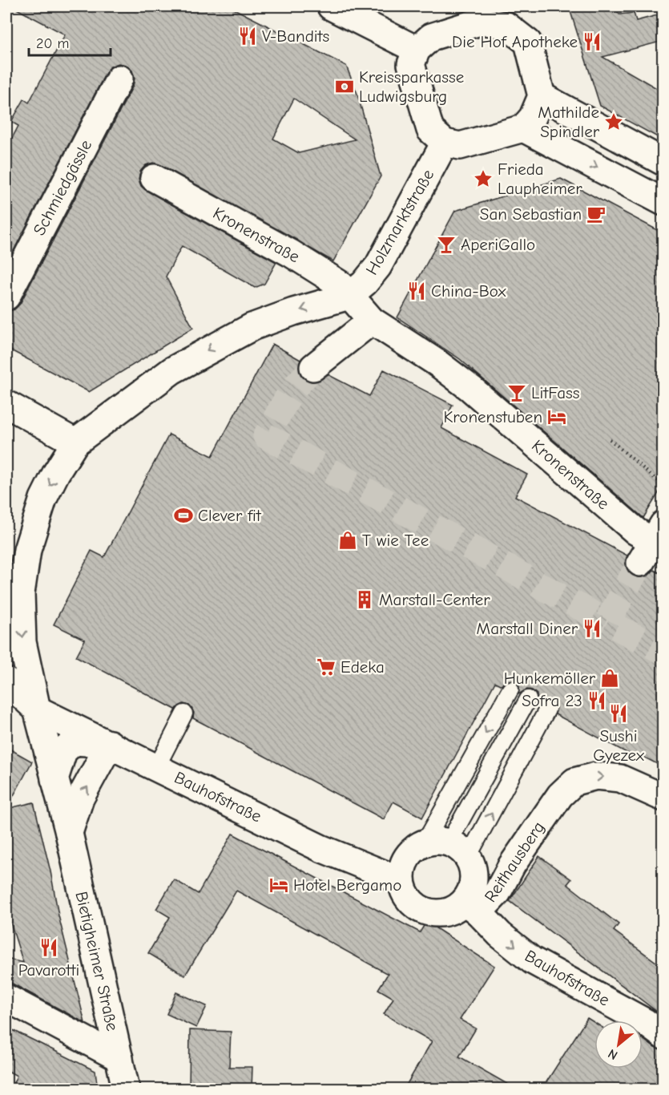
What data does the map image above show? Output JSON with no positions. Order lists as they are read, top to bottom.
{
  "streets": {
    "street": [
      "Schmiedgässle",
      "Holzmarktstraße",
      "Kronenstraße",
      "Bauhofstraße",
      "Reithausberg",
      "Bietigheimer Straße"
    ]
  },
  "crossings": [
    ["Holzmarktstraße", "Kronenstraße"],
    ["Holzmarktstraße", "Bietigheimer Straße"],
    ["Kronenstraße", "Bietigheimer Straße"],
    ["Bauhofstraße", "Reithausberg"],
    ["Bauhofstraße", "Bietigheimer Straße"]
  ],
  "one_way": ["Bauhofstraße", "Reithausberg", "Bietigheimer Straße"],
  "places": {
    "restaurant": [
      "V-Bandits",
      "Die Hof Apotheke",
      "China-Box",
      "Marstall Diner",
      "Sofra 23",
      "Sushi Gyezex",
      "Pavarotti"
    ],
    "bank": ["Kreissparkasse Ludwigsburg"],
    "place": ["Mathilde Spindler", "Frieda Laupheimer"],
    "cafe": ["San Sebastian"],
    "bar": ["AperiGallo", "LitFass"],
    "hotel": ["Kronenstuben", "Hotel Bergamo"],
    "sports": ["Clever fit"],
    "shop": ["T wie Tee", "Hunkemöller"],
    "building": ["Marstall-Center"],
    "supermarket": ["Edeka"]
  },
  "scale_bar": "20 m",
  "north": "bottom left"
}
